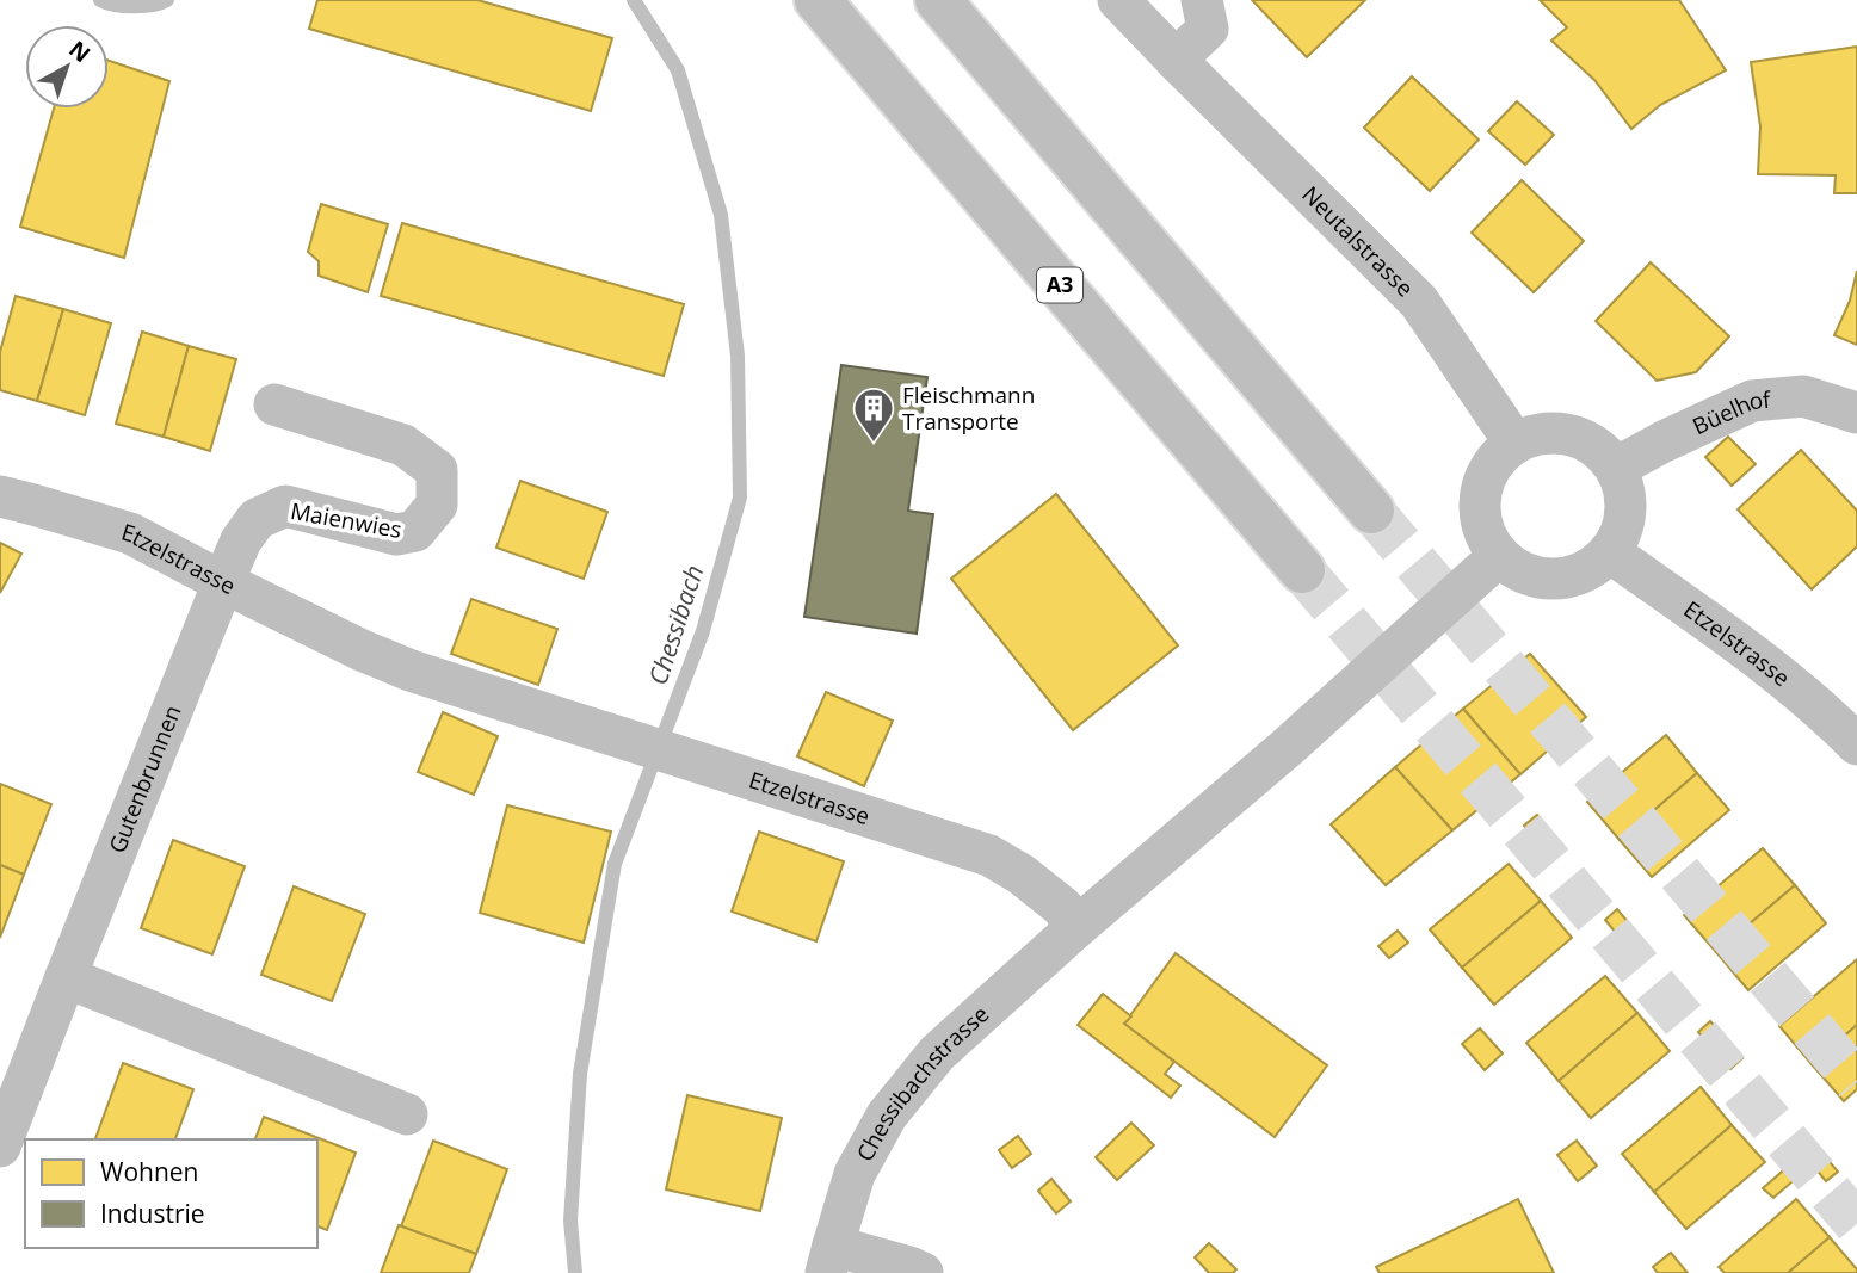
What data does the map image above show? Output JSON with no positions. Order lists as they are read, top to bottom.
{
  "streets": {
    "highway": ["A3"],
    "street": [
      "Neutalstrasse",
      "Büelhof",
      "Maienwies",
      "Etzelstrasse",
      "Gutenbrunnen",
      "Chessibachstrasse"
    ]
  },
  "crossings": [
    ["Neutalstrasse", "Büelhof"],
    ["Neutalstrasse", "Etzelstrasse"],
    ["Büelhof", "Etzelstrasse"],
    ["Maienwies", "Etzelstrasse"],
    ["Maienwies", "Gutenbrunnen"],
    ["Etzelstrasse", "Gutenbrunnen"],
    ["Etzelstrasse", "Chessibachstrasse"]
  ],
  "water": ["Chessibach"],
  "places": {
    "building": ["Fleischmann Transporte"]
  },
  "legend": ["Wohnen", "Industrie"],
  "north": "top right"
}
